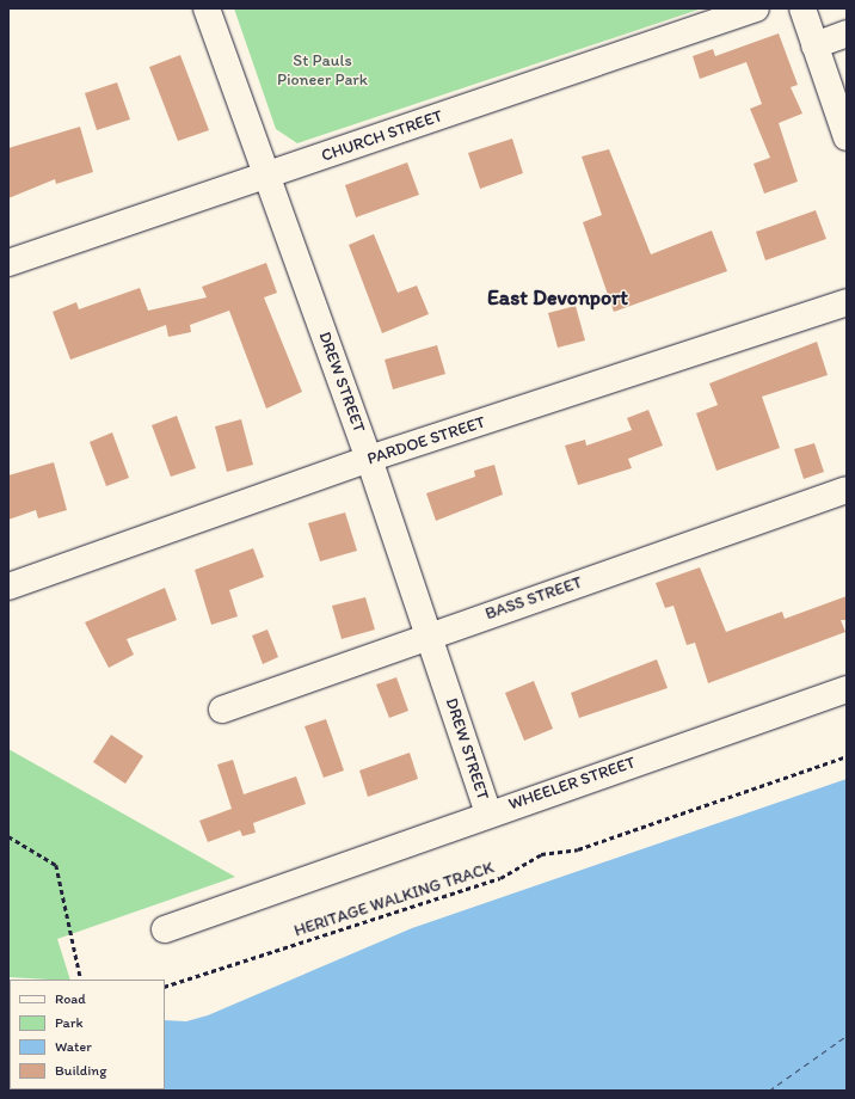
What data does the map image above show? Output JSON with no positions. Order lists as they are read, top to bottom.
{
  "streets": {
    "street": [
      "CHURCH STREET",
      "DREW STREET",
      "PARDOE STREET",
      "BASS STREET",
      "WHEELER STREET"
    ],
    "path": ["HERITAGE WALKING TRACK"]
  },
  "crossings": [
    ["CHURCH STREET", "DREW STREET"],
    ["DREW STREET", "PARDOE STREET"],
    ["DREW STREET", "BASS STREET"],
    ["DREW STREET", "WHEELER STREET"]
  ],
  "districts": ["East Devonport"],
  "parks": ["St Pauls Pioneer Park"],
  "legend": [
    "Road",
    "Park",
    "Water",
    "Building"
  ]
}
